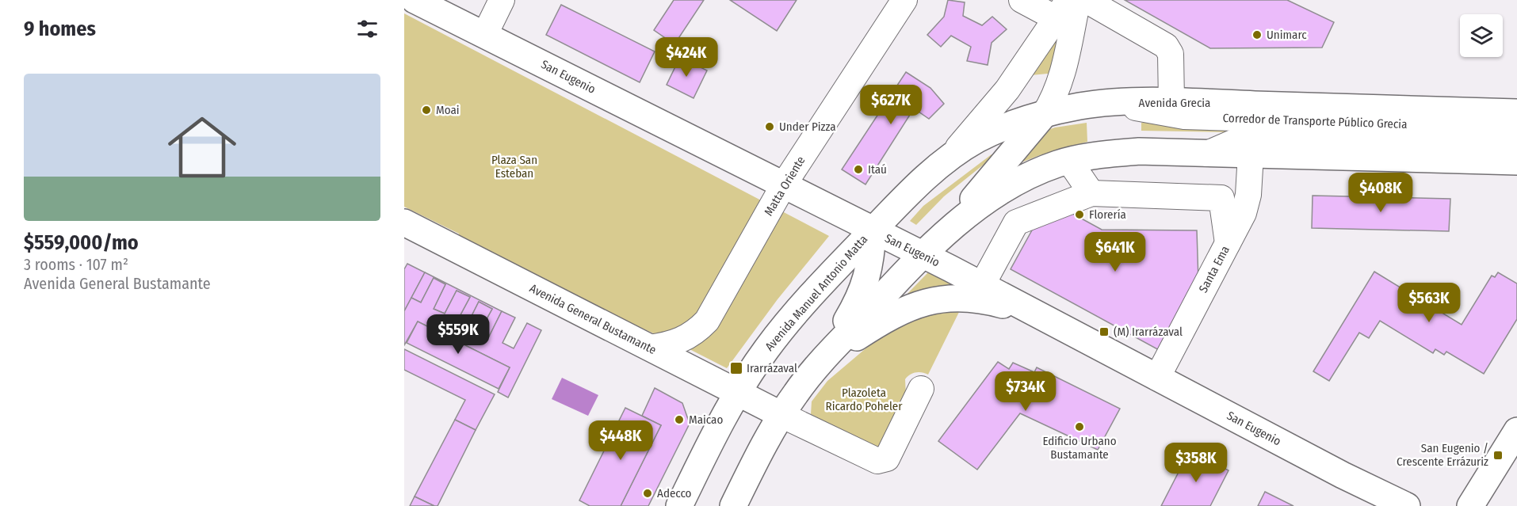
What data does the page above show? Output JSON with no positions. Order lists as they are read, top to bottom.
{
  "streets": {
    "main road": [
      "San Eugenio",
      "Avenida Grecia",
      "Avenida Manuel Antonio Matta",
      "Avenida General Bustamante"
    ],
    "street": ["Corredor de Transporte Público Grecia", "Matta Oriente", "Santa Ema"]
  },
  "crossings": [
    ["San Eugenio", "Avenida Grecia"],
    ["San Eugenio", "Matta Oriente"],
    ["San Eugenio", "Santa Ema"],
    ["San Eugenio", "Avenida Manuel Antonio Matta"],
    ["Avenida Grecia", "Corredor de Transporte Público Grecia"],
    ["Avenida Grecia", "Avenida Manuel Antonio Matta"],
    ["Matta Oriente", "Avenida General Bustamante"],
    ["Avenida Manuel Antonio Matta", "Avenida General Bustamante"]
  ],
  "parks": ["Plaza San Esteban", "Plazoleta Ricardo Poheler"],
  "places": {
    "other": [
      "Unimarc",
      "Moai",
      "Under Pizza",
      "Itaú",
      "Florería",
      "Maicao",
      "Edificio Urbano Bustamante",
      "Adecco"
    ],
    "transit": ["(M) Irarrázaval", "Irarrázaval", "San Eugenio / Crescente Errázuriz"]
  },
  "page": {
    "heading": "9 homes",
    "price": [
      "$424K",
      "$627K",
      "$408K",
      "$641K",
      "$563K",
      "$559K",
      "$734K",
      "$448K",
      "$358K"
    ],
    "list": [
      {
        "name": "$559,000/mo",
        "note": "3 rooms · 107 m² · Avenida General Bustamante"
      }
    ]
  }
}
